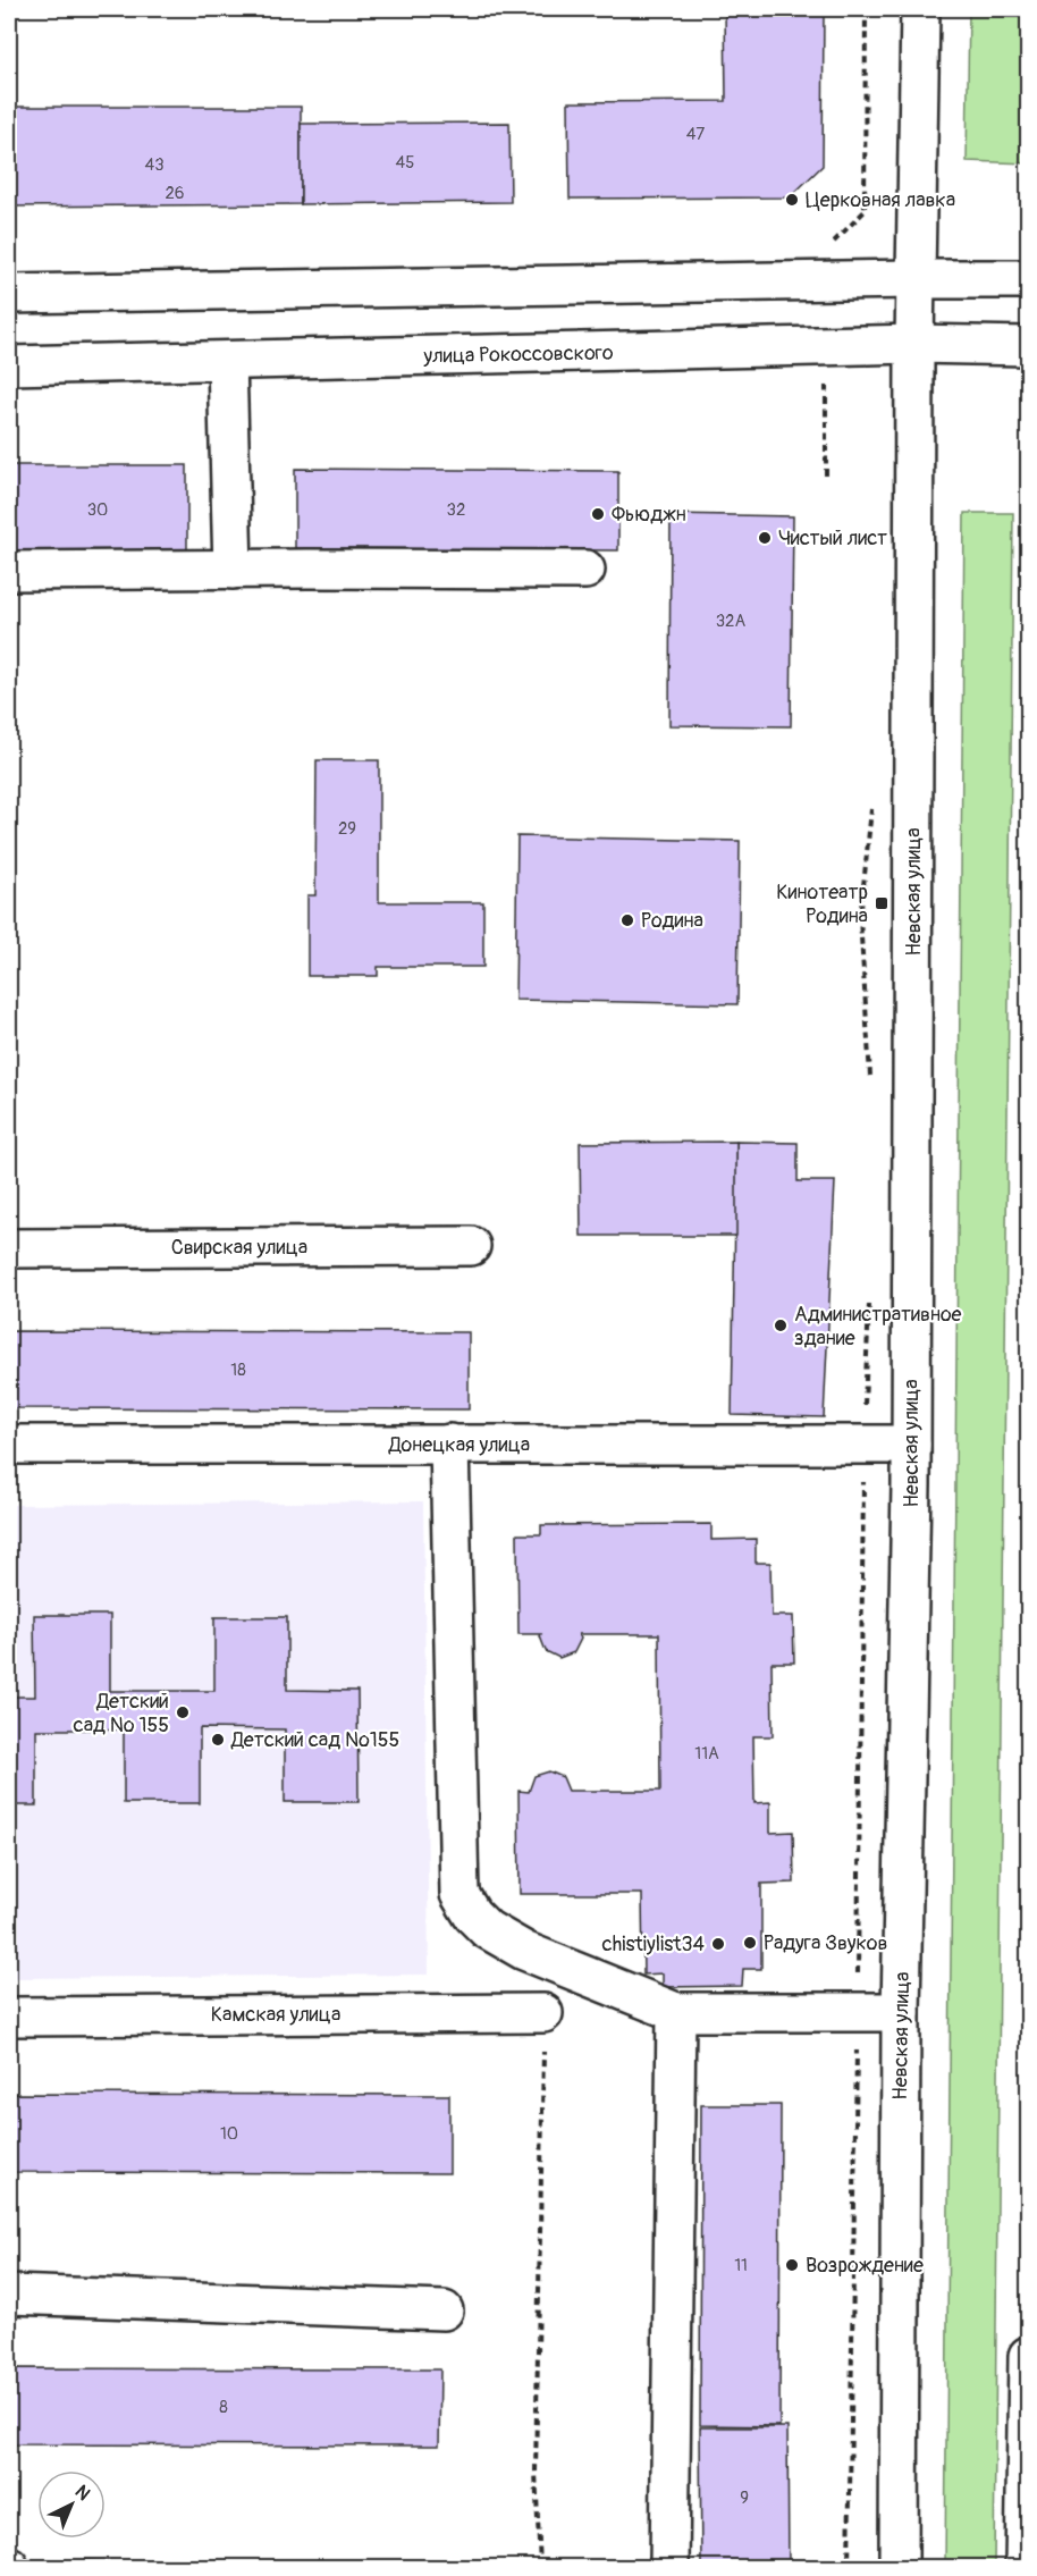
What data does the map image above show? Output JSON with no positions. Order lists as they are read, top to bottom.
{
  "streets": {
    "main road": [
      "улица Рокоссовского",
      "Невская улица",
      "Свирская улица",
      "Донецкая улица",
      "Камская улица"
    ]
  },
  "crossings": [
    ["улица Рокоссовского", "Невская улица"],
    ["Невская улица", "Донецкая улица"]
  ],
  "places": {
    "other": [
      "Церковная лавка",
      "Фьюджн",
      "Чистый лист",
      "Родина",
      "Административное здание",
      "Детский сад № 155",
      "Детский сад №155",
      "Радуга Звуков",
      "chistiylist34",
      "Возрождение"
    ],
    "transit": ["Кинотеатр Родина"]
  },
  "house_numbers": [
    "47",
    "45",
    "43",
    "26",
    "30",
    "32",
    "32А",
    "29",
    "18",
    "11А",
    "10",
    "11",
    "8",
    "9"
  ],
  "north": "top right"
}
